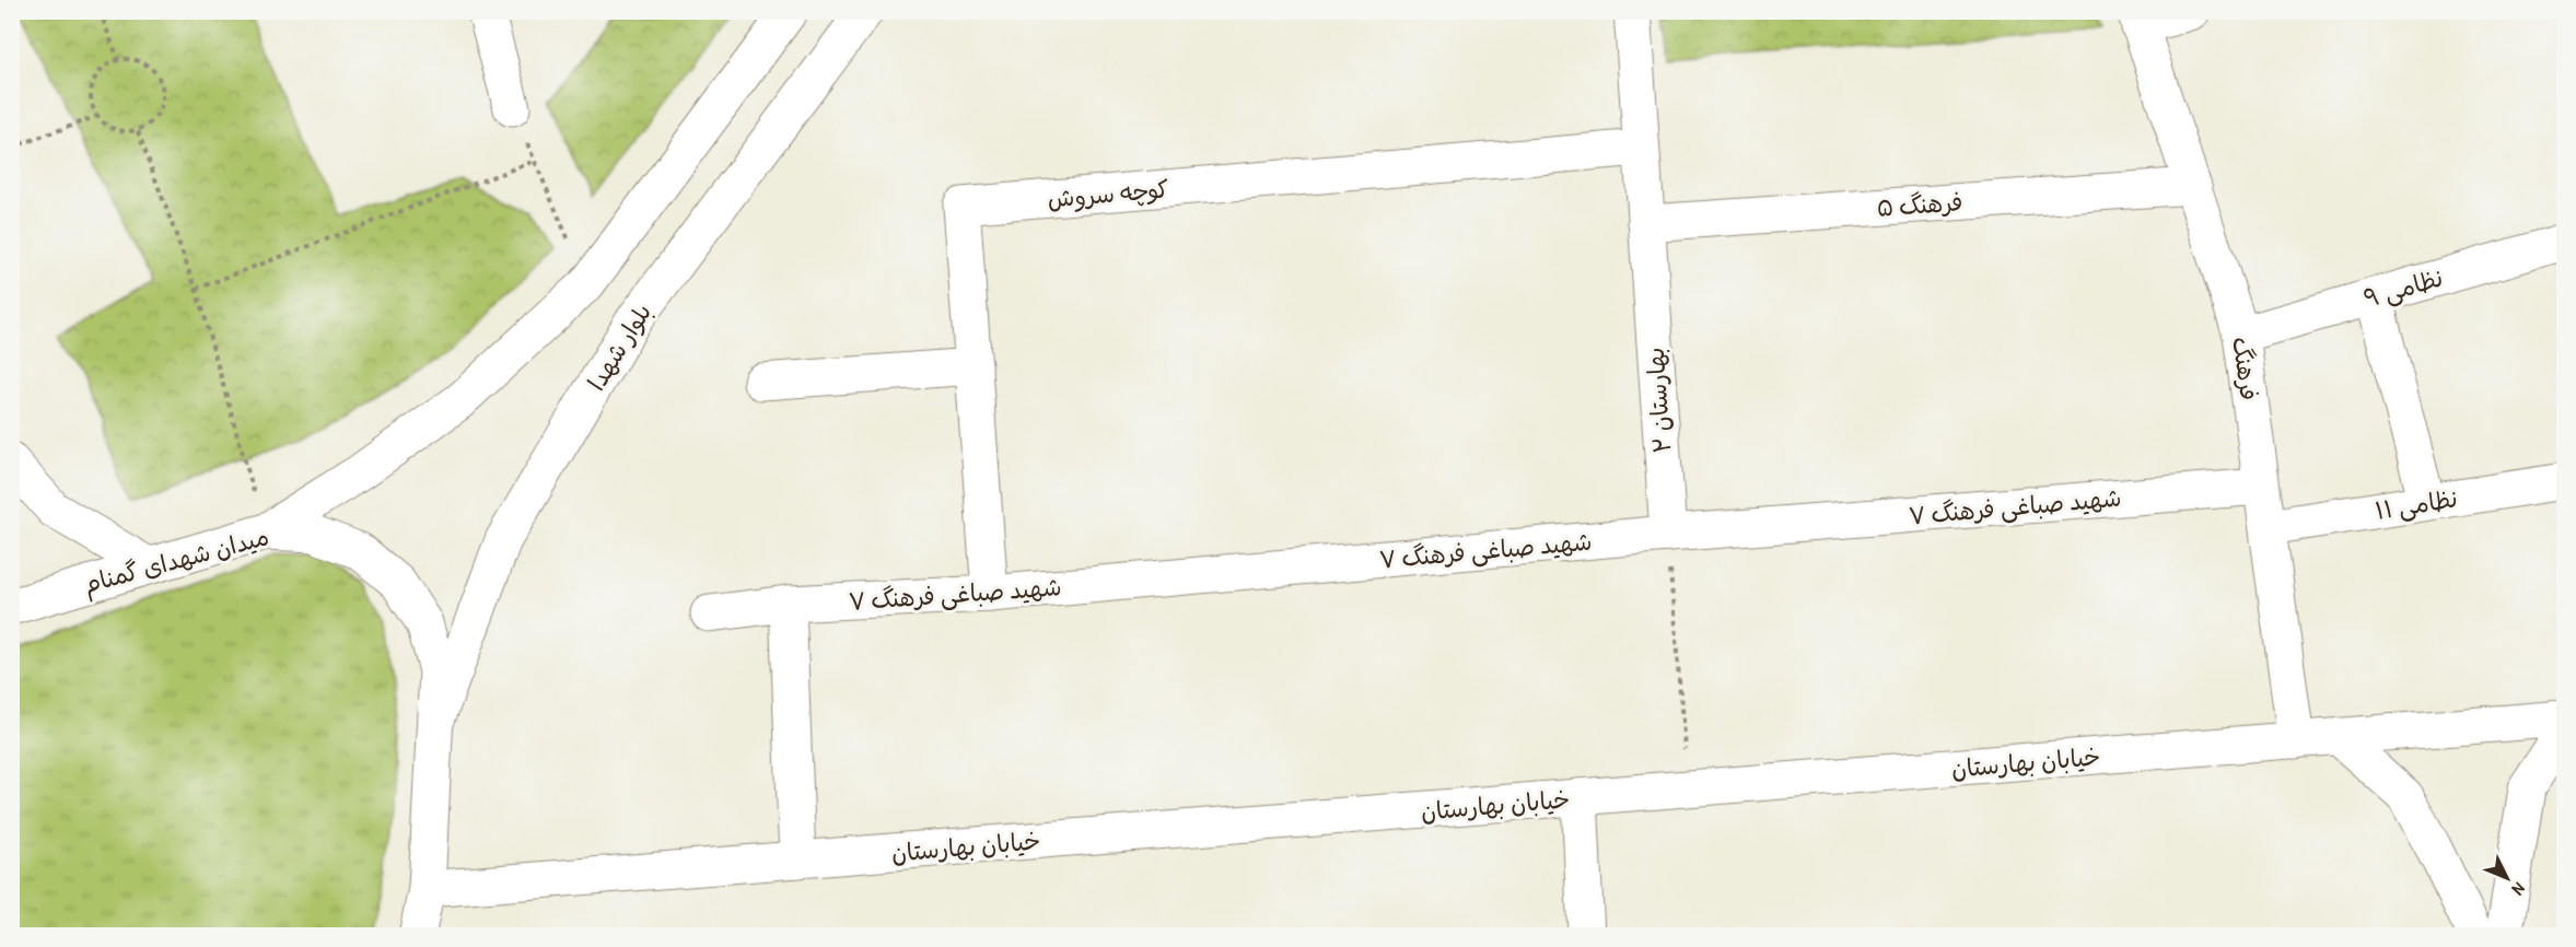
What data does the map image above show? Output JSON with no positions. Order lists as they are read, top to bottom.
{
  "streets": {
    "street": [
      "کوچه سروش",
      "فرهنگ ۵",
      "نظامی ۹",
      "بلوار شهدا",
      "فرهنگ",
      "بهارستان ۲",
      "نظامی ۱۱",
      "شهید صباغی فرهنگ ۷",
      "میدان شهدای گمنام",
      "خیابان بهارستان"
    ]
  },
  "crossings": [
    ["کوچه سروش", "بهارستان ۲"],
    ["کوچه سروش", "شهید صباغی فرهنگ ۷"],
    ["فرهنگ ۵", "فرهنگ"],
    ["فرهنگ ۵", "بهارستان ۲"],
    ["نظامی ۹", "فرهنگ"],
    ["بلوار شهدا", "میدان شهدای گمنام"],
    ["فرهنگ", "نظامی ۱۱"],
    ["فرهنگ", "شهید صباغی فرهنگ ۷"],
    ["فرهنگ", "خیابان بهارستان"],
    ["بهارستان ۲", "شهید صباغی فرهنگ ۷"],
    ["میدان شهدای گمنام", "خیابان بهارستان"]
  ],
  "north": "bottom right"
}
